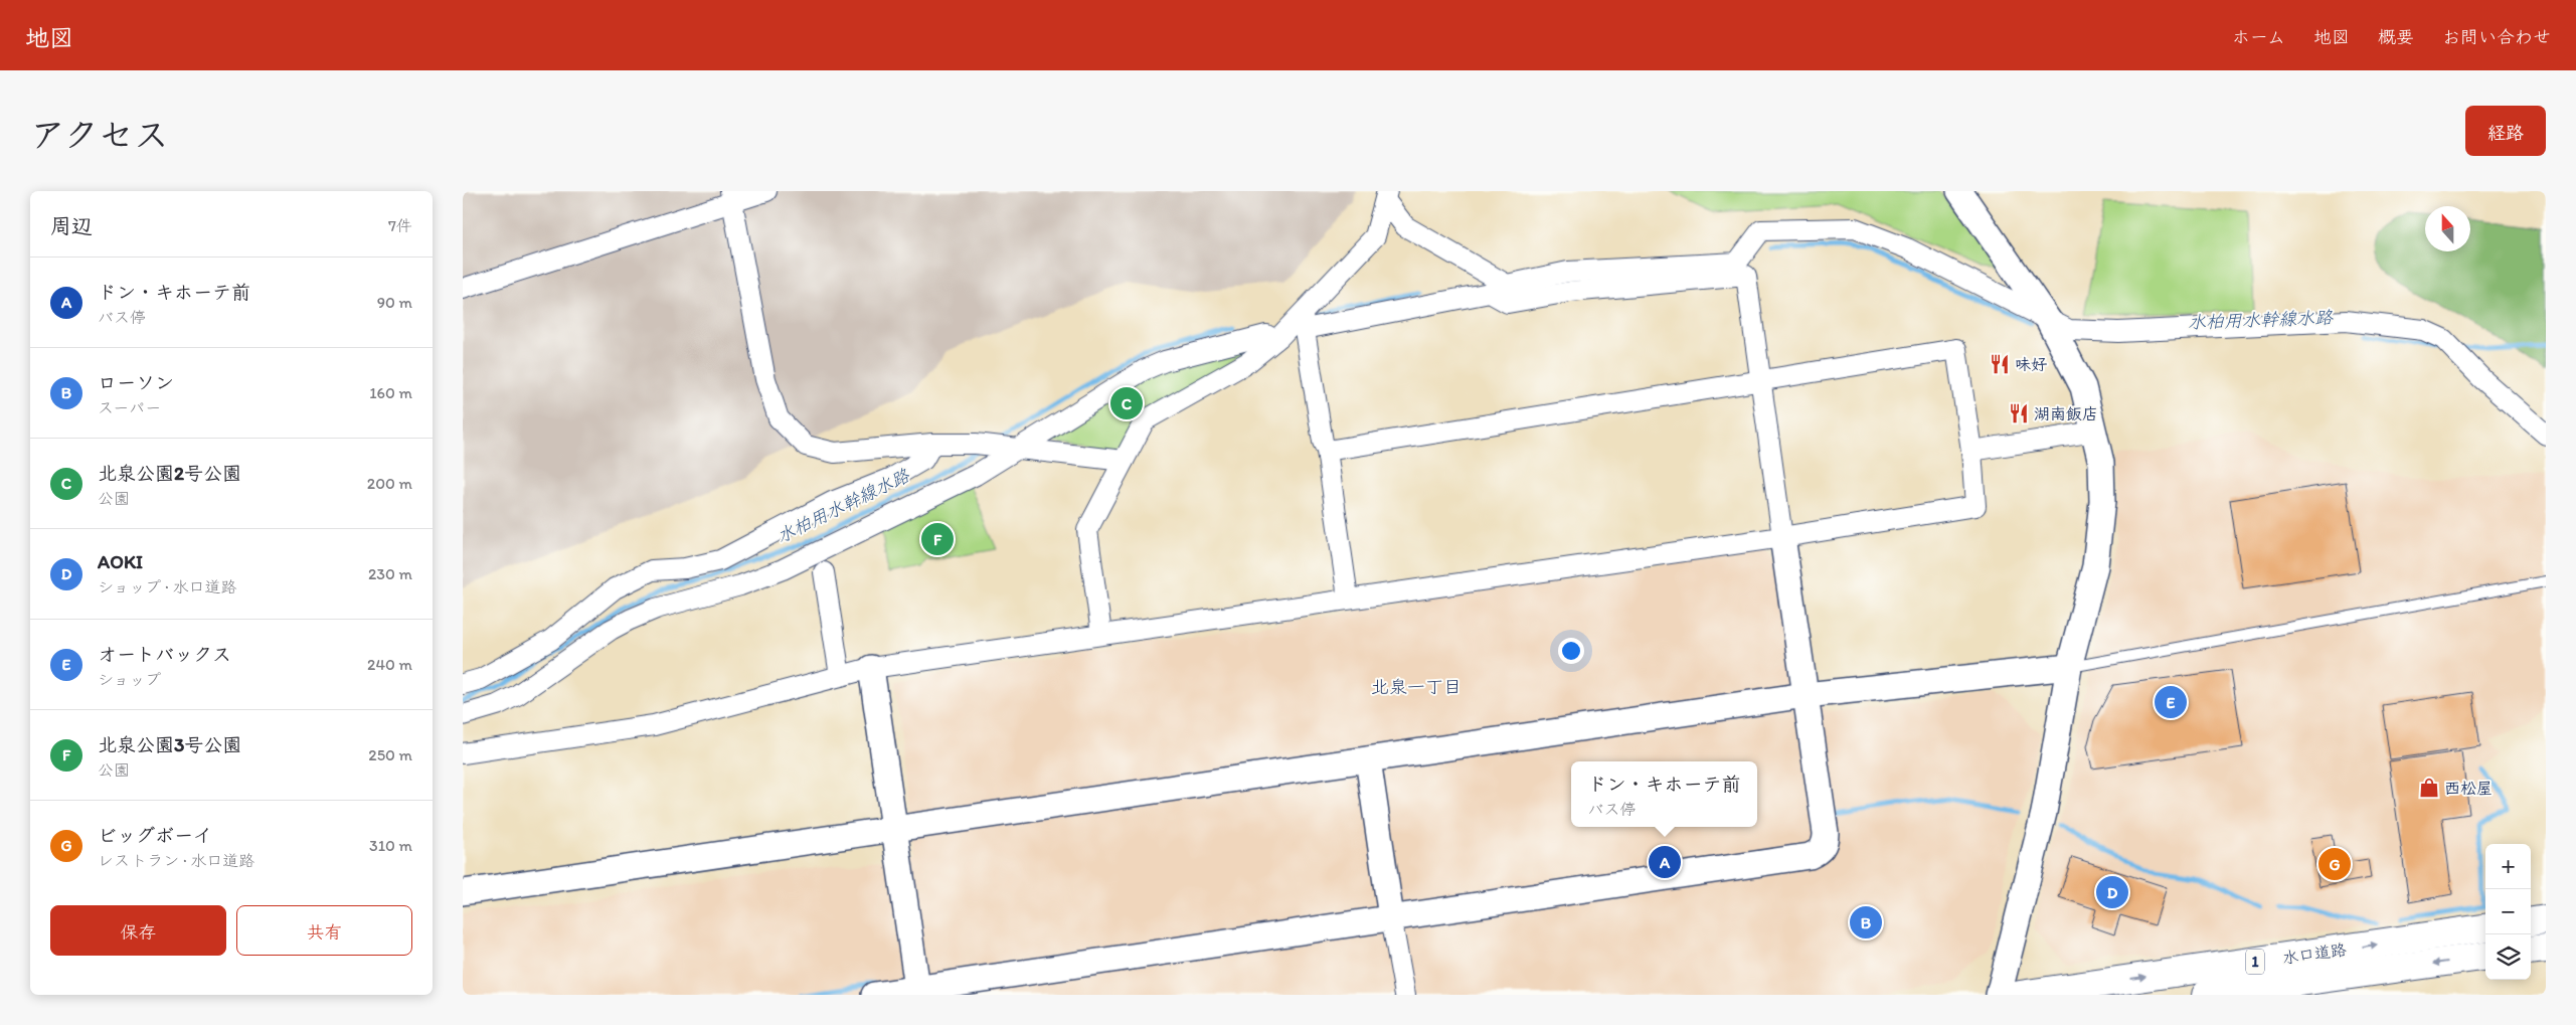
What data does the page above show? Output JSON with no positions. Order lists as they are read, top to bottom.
{
  "streets": {
    "highway": ["水口道路", "1"]
  },
  "districts": ["北泉一丁目"],
  "water": ["水柏用水幹線水路"],
  "places": {
    "restaurant": ["味好", "湖南飯店"],
    "shop": ["西松屋"]
  },
  "north": "top",
  "page": {
    "header": "地図",
    "nav": [
      "ホーム",
      "地図",
      "概要",
      "お問い合わせ"
    ],
    "title": "アクセス",
    "buttons": [
      "経路",
      ["保存", "共有"]
    ],
    "heading": ["周辺", "7件"],
    "list": [
      {
        "mark": "A",
        "name": "ドン・キホーテ前",
        "note": "バス停",
        "value": "90 m"
      },
      {
        "mark": "B",
        "name": "ローソン",
        "note": "スーパー",
        "value": "160 m"
      },
      {
        "mark": "C",
        "name": "北泉公園2号公園",
        "note": "公園",
        "value": "200 m"
      },
      {
        "mark": "D",
        "name": "AOKI",
        "note": "ショップ · 水口道路",
        "value": "230 m"
      },
      {
        "mark": "E",
        "name": "オートバックス",
        "note": "ショップ",
        "value": "240 m"
      },
      {
        "mark": "F",
        "name": "北泉公園3号公園",
        "note": "公園",
        "value": "250 m"
      },
      {
        "mark": "G",
        "name": "ビッグボーイ",
        "note": "レストラン · 水口道路",
        "value": "310 m"
      }
    ],
    "pins": [
      "C",
      "F",
      "E",
      "A",
      "G",
      "D",
      "B"
    ],
    "popup": ["ドン・キホーテ前", "バス停"],
    "map_buttons": ["+", "−"]
  }
}
